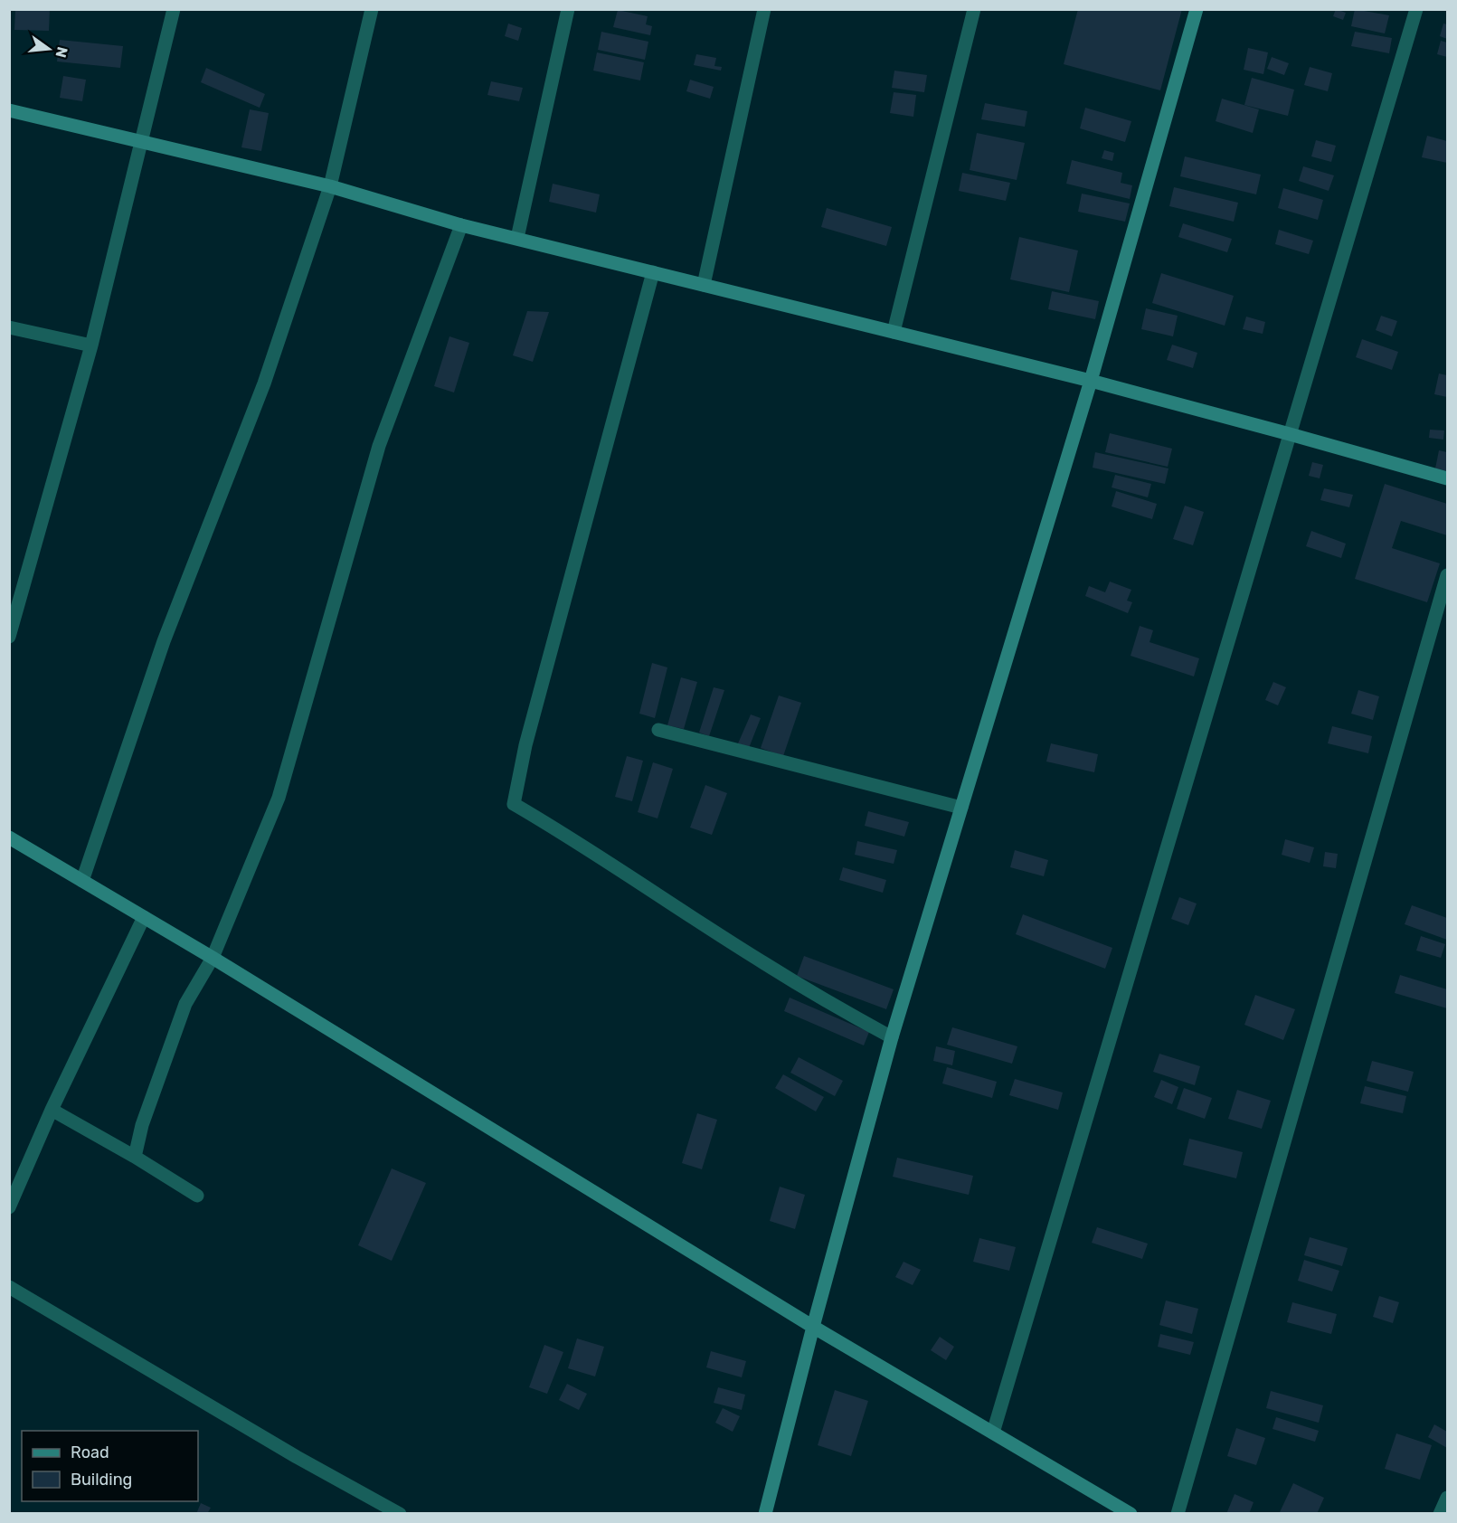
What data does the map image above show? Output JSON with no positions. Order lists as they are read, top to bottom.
{
  "legend": ["Road", "Building"],
  "north": "right"
}
